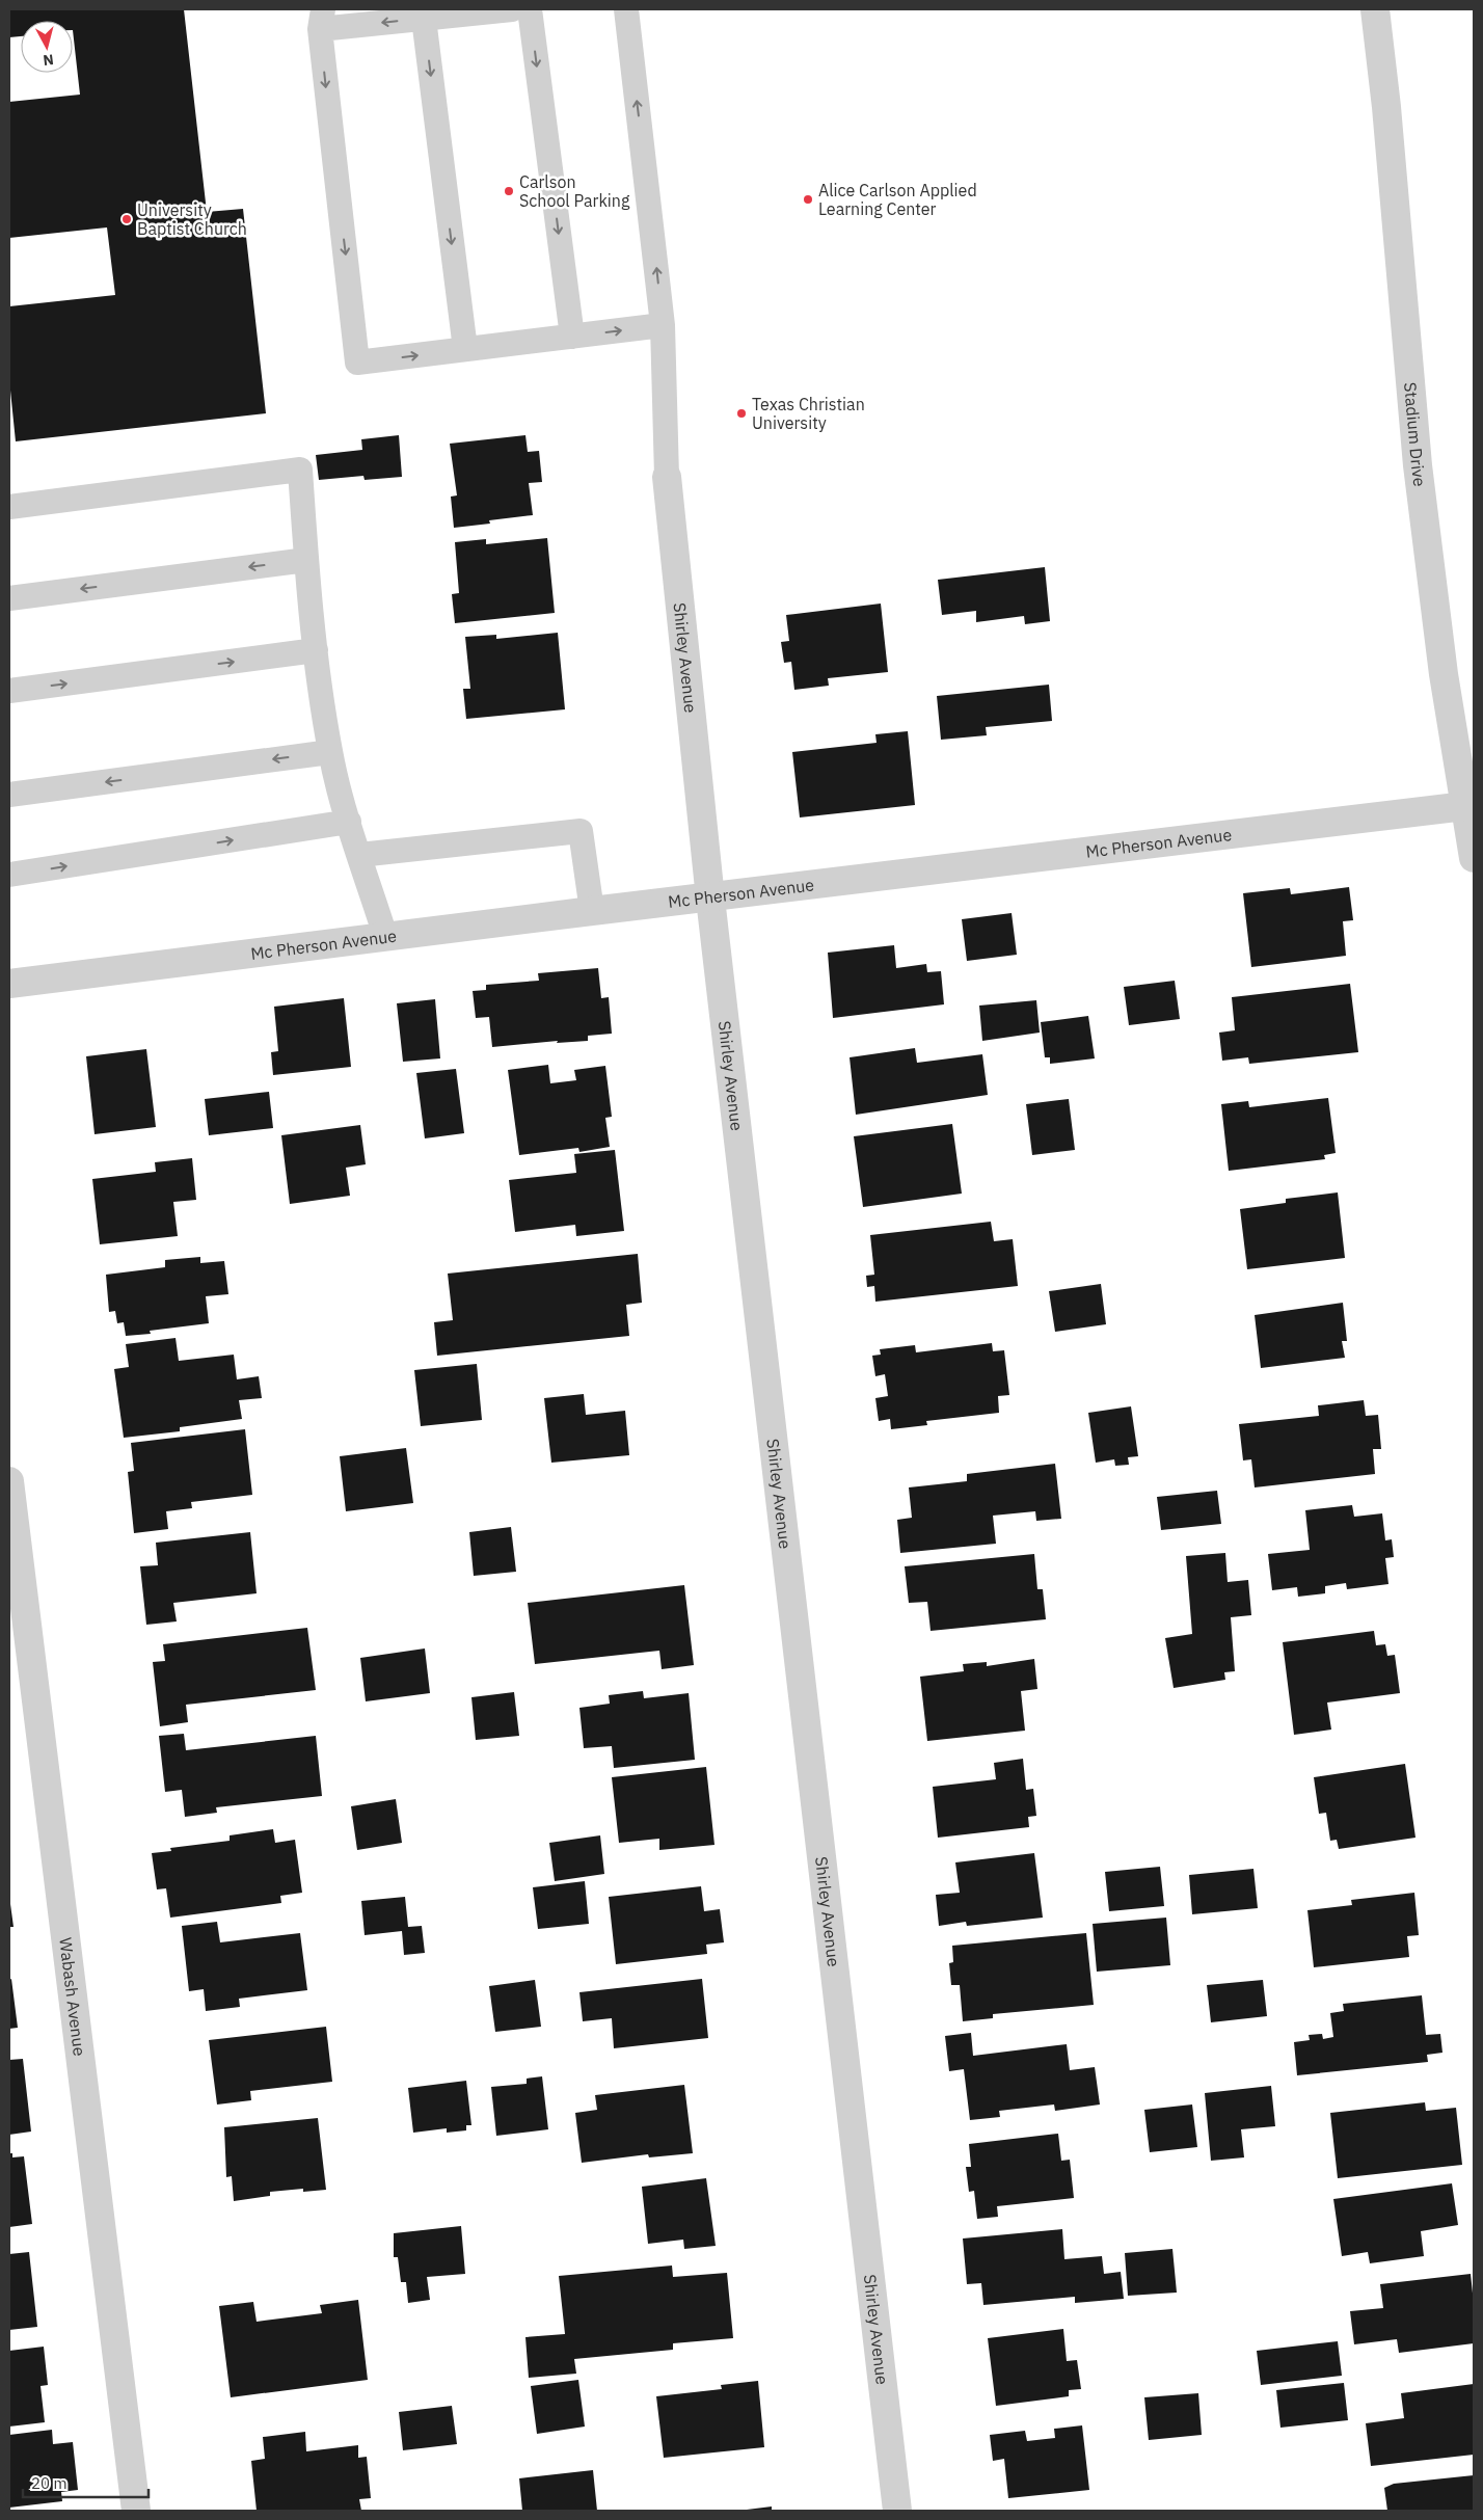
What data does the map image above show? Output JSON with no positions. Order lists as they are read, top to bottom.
{
  "streets": {
    "street": [
      "Stadium Drive",
      "Shirley Avenue",
      "Mc Pherson Avenue",
      "Wabash Avenue"
    ]
  },
  "crossings": [
    ["Stadium Drive", "Mc Pherson Avenue"],
    ["Shirley Avenue", "Mc Pherson Avenue"]
  ],
  "places": [
    "Carlson School Parking",
    "Alice Carlson Applied Learning Center",
    "University Baptist Church",
    "Texas Christian University"
  ],
  "scale_bar": "20 m",
  "north": "bottom"
}
